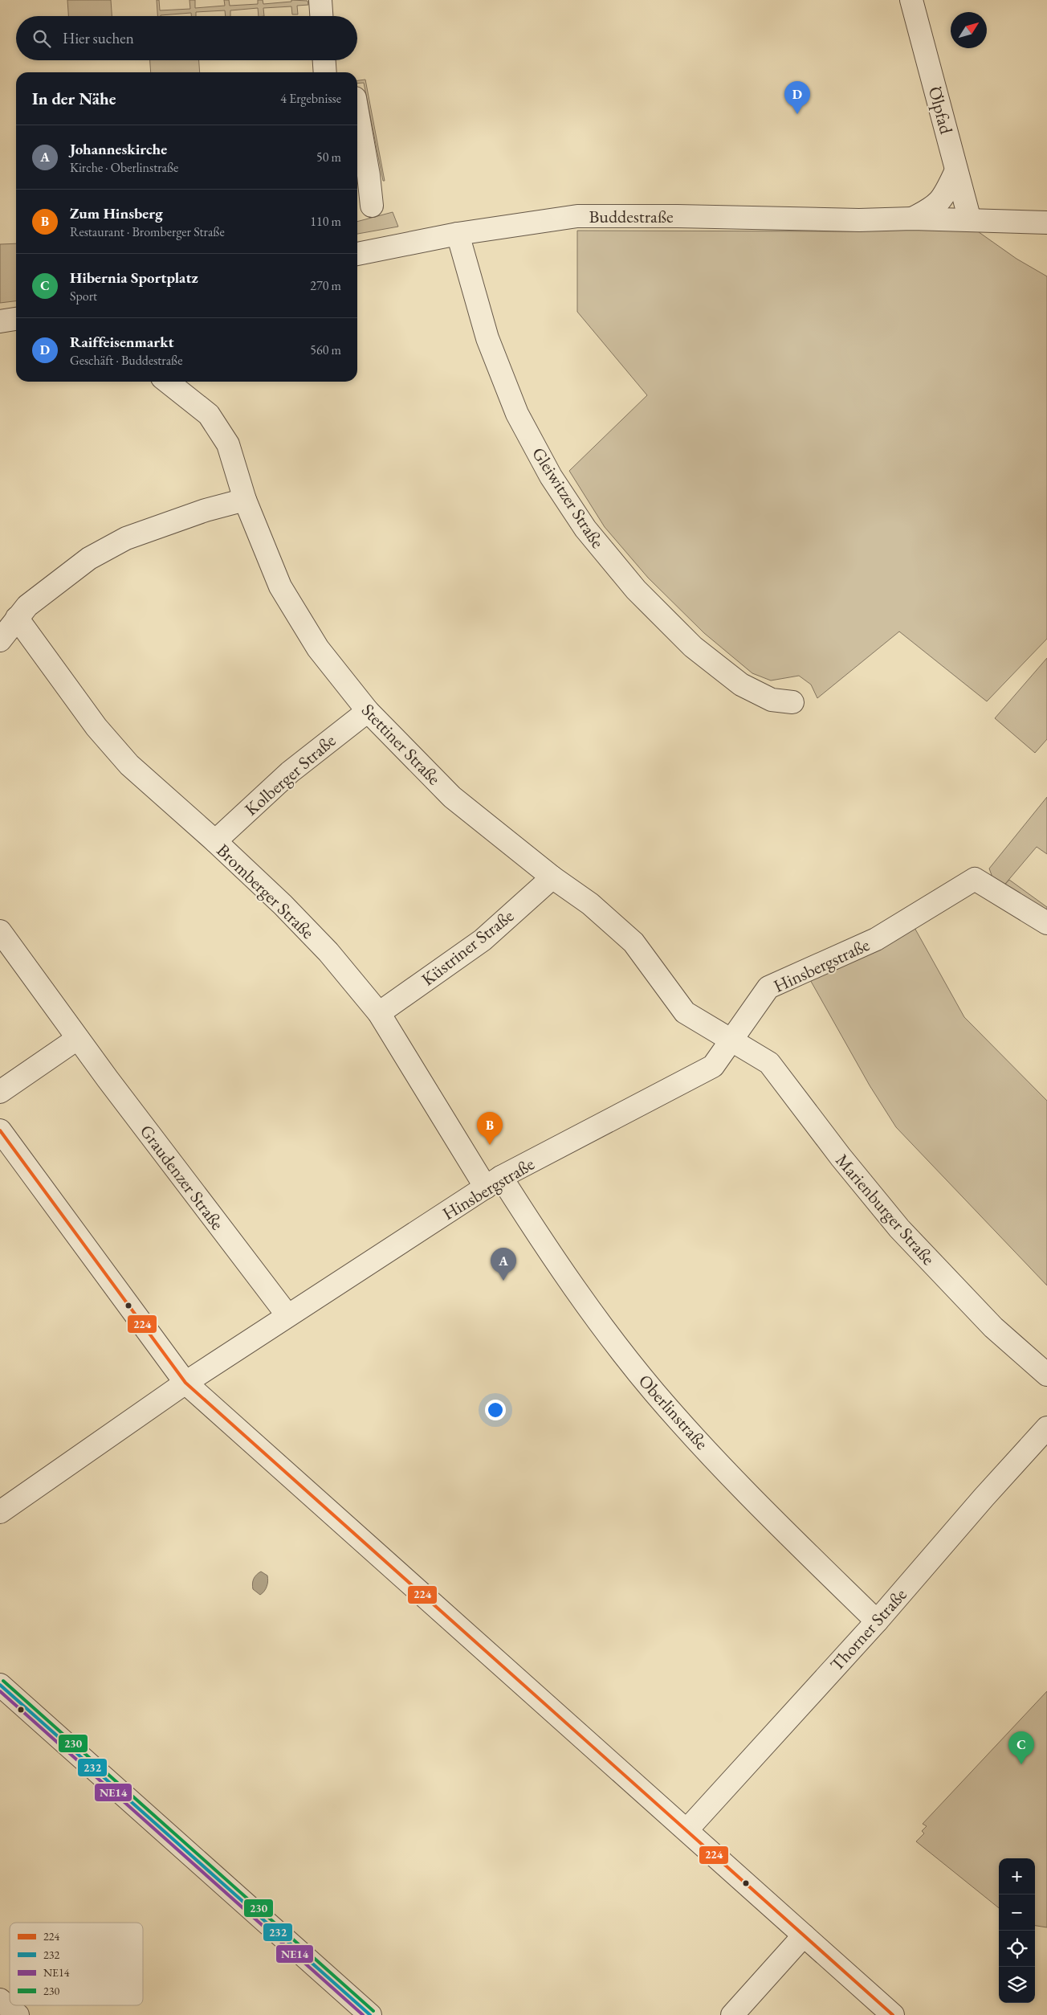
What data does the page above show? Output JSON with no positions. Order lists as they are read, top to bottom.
{
  "streets": {
    "street": [
      "Ölpfad",
      "Buddestraße",
      "Gleiwitzer Straße",
      "Stettiner Straße",
      "Kolberger Straße",
      "Bromberger Straße",
      "Küstriner Straße",
      "Hinsbergstraße",
      "Graudenzer Straße",
      "Marienburger Straße",
      "Oberlinstraße",
      "Thorner Straße"
    ]
  },
  "crossings": [
    ["Ölpfad", "Buddestraße"],
    ["Buddestraße", "Gleiwitzer Straße"],
    ["Stettiner Straße", "Kolberger Straße"],
    ["Stettiner Straße", "Küstriner Straße"],
    ["Stettiner Straße", "Hinsbergstraße"],
    ["Stettiner Straße", "Marienburger Straße"],
    ["Kolberger Straße", "Bromberger Straße"],
    ["Bromberger Straße", "Küstriner Straße"],
    ["Bromberger Straße", "Hinsbergstraße"],
    ["Bromberger Straße", "Oberlinstraße"],
    ["Hinsbergstraße", "Graudenzer Straße"],
    ["Hinsbergstraße", "Marienburger Straße"],
    ["Hinsbergstraße", "Oberlinstraße"],
    ["Oberlinstraße", "Thorner Straße"]
  ],
  "lines": [
    "transit line 224",
    "transit line 230",
    "transit line 232",
    "transit line NE14"
  ],
  "legend": [
    "224",
    "232",
    "NE14",
    "230"
  ],
  "north": "top right",
  "page": {
    "search": "Hier suchen",
    "heading": ["In der Nähe", "4 Ergebnisse"],
    "pins": [
      "D",
      "B",
      "A",
      "C"
    ],
    "list": [
      {
        "mark": "A",
        "name": "Johanneskirche",
        "note": "Kirche · Oberlinstraße",
        "value": "50 m"
      },
      {
        "mark": "B",
        "name": "Zum Hinsberg",
        "note": "Restaurant · Bromberger Straße",
        "value": "110 m"
      },
      {
        "mark": "C",
        "name": "Hibernia Sportplatz",
        "note": "Sport",
        "value": "270 m"
      },
      {
        "mark": "D",
        "name": "Raiffeisenmarkt",
        "note": "Geschäft · Buddestraße",
        "value": "560 m"
      }
    ],
    "map_buttons": ["+", "−"]
  }
}
